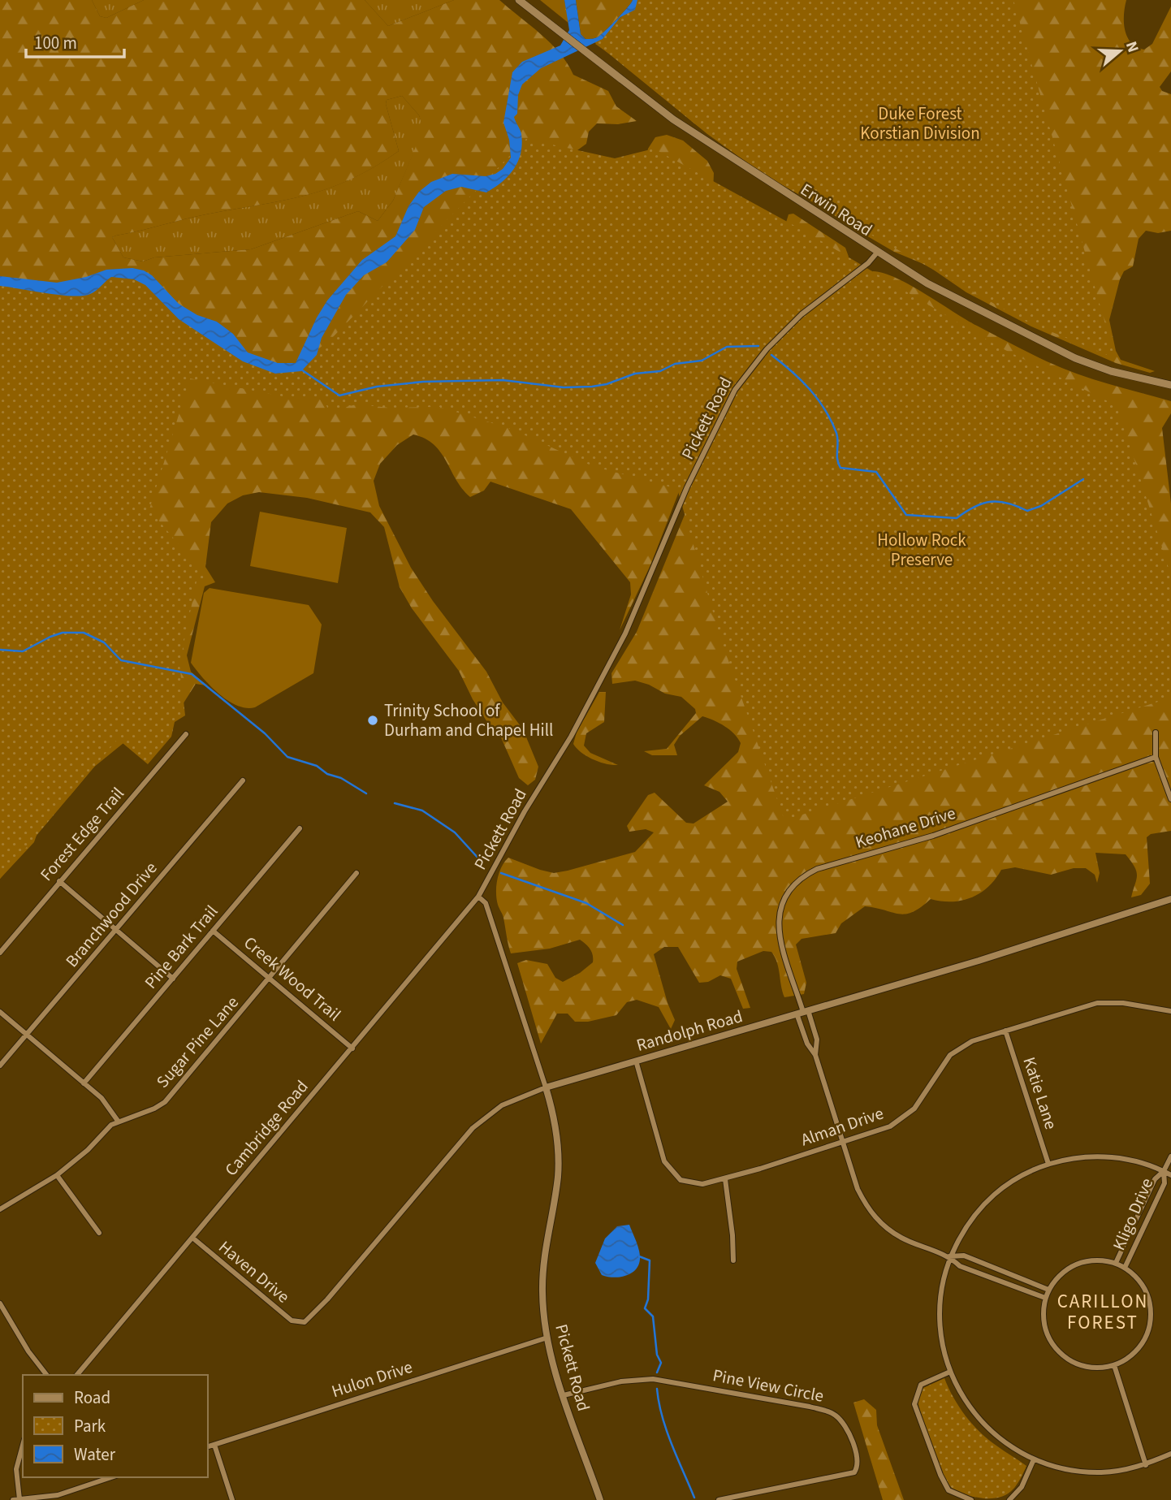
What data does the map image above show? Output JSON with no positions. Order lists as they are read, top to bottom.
{
  "streets": {
    "main road": ["Erwin Road"],
    "street": [
      "Pickett Road",
      "Keohane Drive",
      "Forest Edge Trail",
      "Branchwood Drive",
      "Pine Bark Trail",
      "Creek Wood Trail",
      "Randolph Road",
      "Sugar Pine Lane",
      "Katie Lane",
      "Alman Drive",
      "Cambridge Road",
      "Kligo Drive",
      "Haven Drive",
      "Hulon Drive",
      "Pine View Circle"
    ]
  },
  "crossings": [
    ["Erwin Road", "Pickett Road"],
    ["Pickett Road", "Randolph Road"],
    ["Pickett Road", "Cambridge Road"],
    ["Pickett Road", "Hulon Drive"],
    ["Pickett Road", "Pine View Circle"],
    ["Keohane Drive", "Randolph Road"],
    ["Keohane Drive", "Alman Drive"],
    ["Keohane Drive", "Kligo Drive"],
    ["Pine Bark Trail", "Creek Wood Trail"],
    ["Creek Wood Trail", "Sugar Pine Lane"],
    ["Creek Wood Trail", "Cambridge Road"],
    ["Randolph Road", "Alman Drive"],
    ["Randolph Road", "Haven Drive"],
    ["Katie Lane", "Alman Drive"],
    ["Cambridge Road", "Haven Drive"]
  ],
  "districts": ["CARILLON FOREST"],
  "parks": ["Duke Forest Korstian Division", "Hollow Rock Preserve"],
  "places": ["Trinity School of Durham and Chapel Hill"],
  "legend": ["Road", "Park", "Water"],
  "scale_bar": "100 m",
  "north": "right"
}
